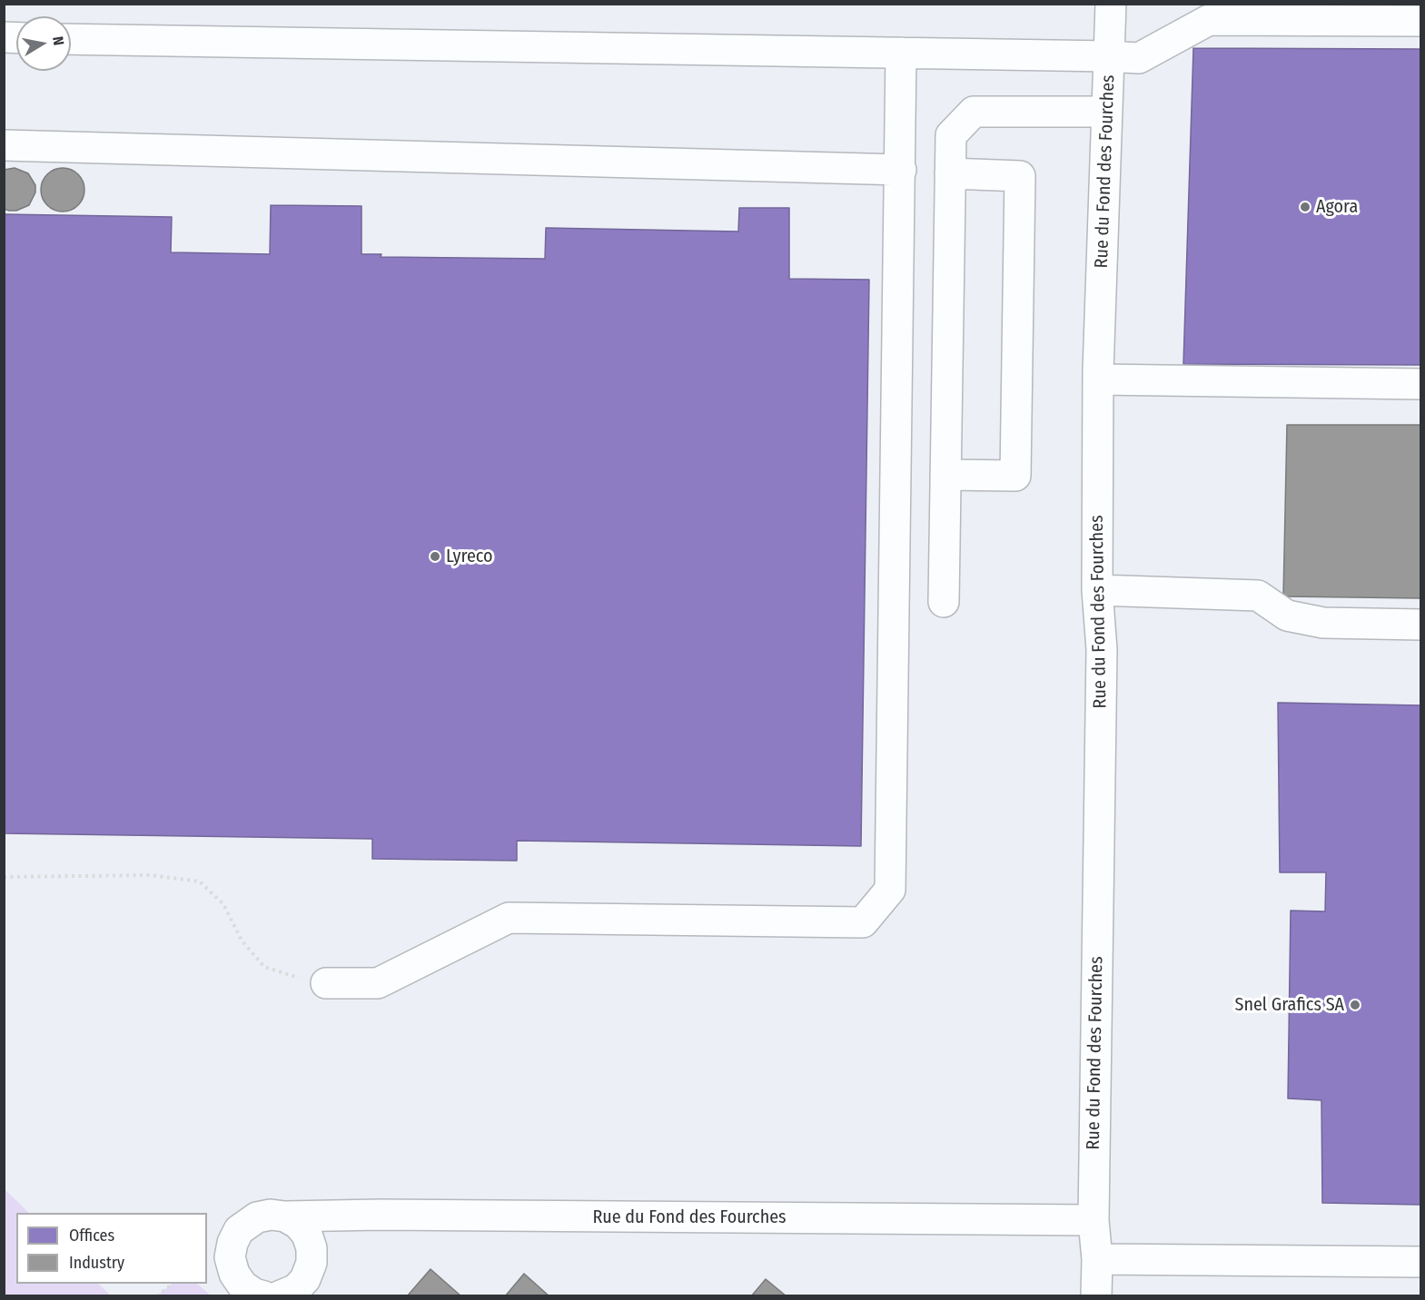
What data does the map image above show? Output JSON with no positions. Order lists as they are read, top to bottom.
{
  "streets": {
    "street": ["Rue du Fond des Fourches"]
  },
  "places": ["Agora", "Lyreco", "Snel Grafics SA"],
  "legend": ["Offices", "Industry"],
  "north": "right"
}
